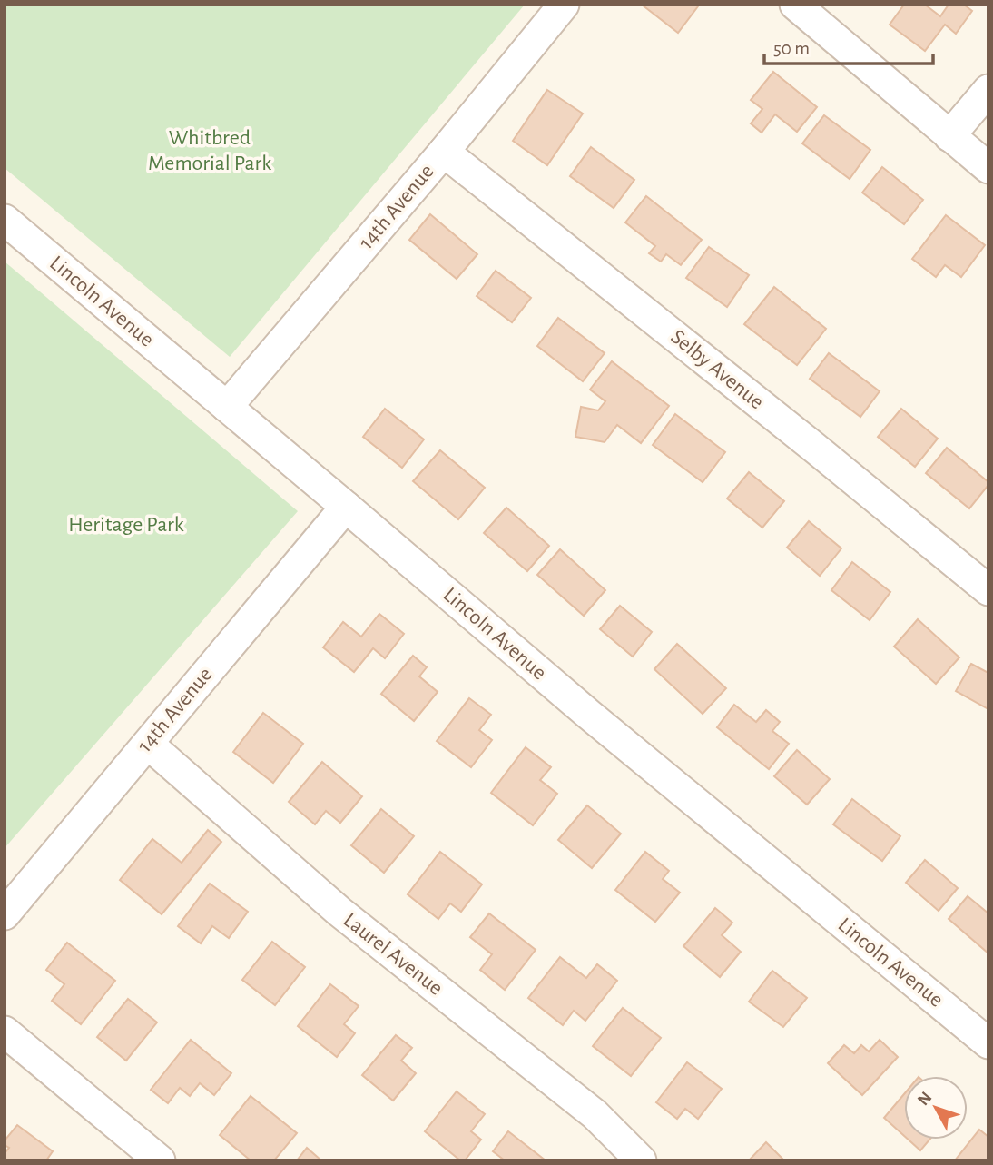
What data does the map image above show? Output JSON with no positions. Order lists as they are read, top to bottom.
{
  "streets": {
    "street": [
      "14th Avenue",
      "Lincoln Avenue",
      "Selby Avenue",
      "Laurel Avenue"
    ]
  },
  "crossings": [
    ["14th Avenue", "Lincoln Avenue"],
    ["14th Avenue", "Selby Avenue"],
    ["14th Avenue", "Laurel Avenue"]
  ],
  "parks": ["Whitbred Memorial Park", "Heritage Park"],
  "scale_bar": "50 m",
  "north": "top left"
}
